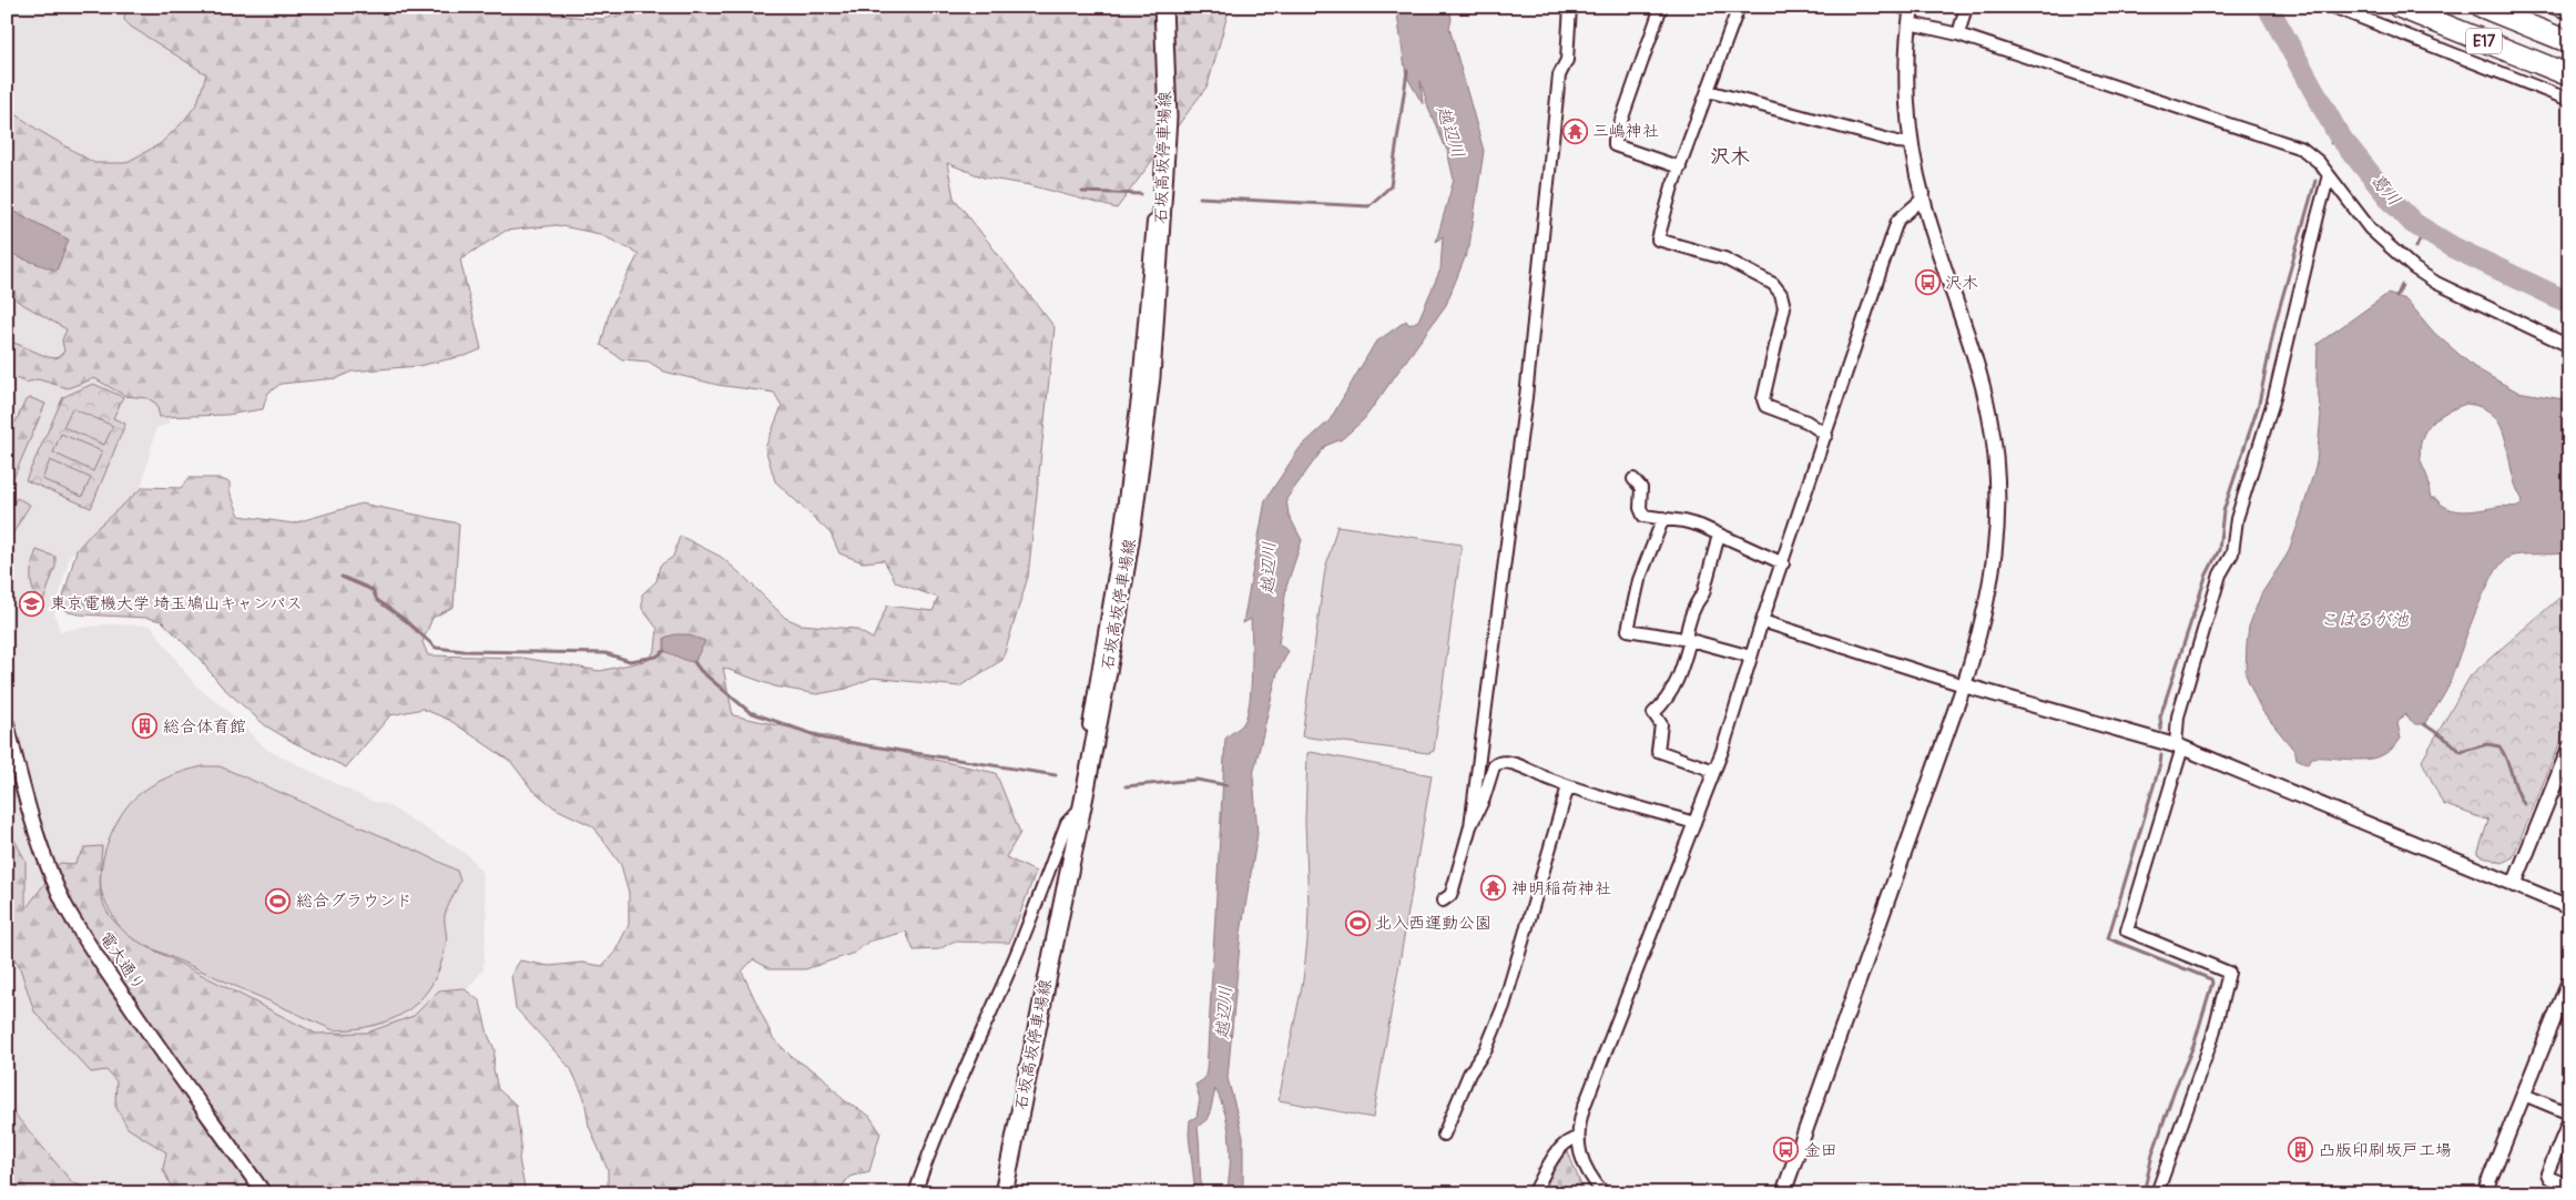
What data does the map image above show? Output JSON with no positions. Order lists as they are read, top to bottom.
{
  "streets": {
    "highway": ["E17"],
    "main road": ["石坂高坂停車場線"],
    "street": ["電大通り"]
  },
  "districts": ["沢木"],
  "water": ["越辺川", "葛川", "こはるが池"],
  "places": {
    "temple": ["三嶋神社", "神明稲荷神社"],
    "bus stop": ["沢木", "金田"],
    "school or university": ["東京電機大学 埼玉鳩山キャンパス"],
    "building": ["総合体育館", "凸版印刷坂戸工場"],
    "sports": ["総合グラウンド", "北入西運動公園"]
  }
}
